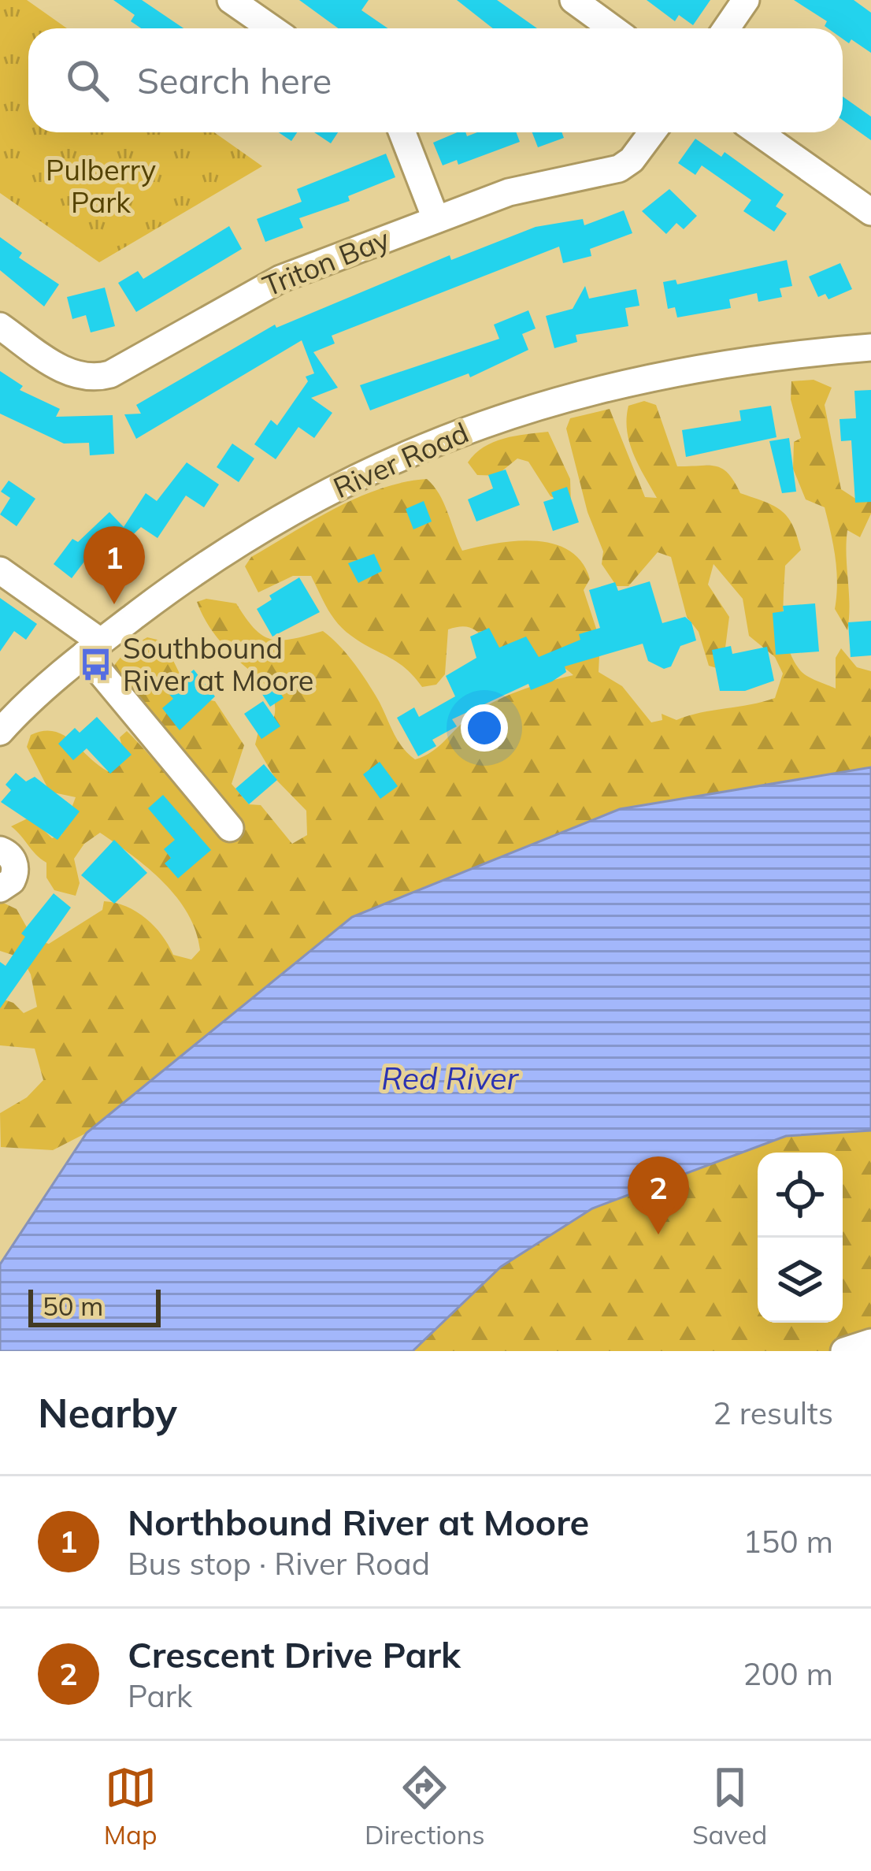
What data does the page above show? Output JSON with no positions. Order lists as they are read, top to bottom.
{
  "streets": {
    "street": ["Triton Bay", "River Road"]
  },
  "water": ["Red River"],
  "parks": ["Pulberry Park"],
  "places": {
    "bus stop": ["Southbound River at Moore"]
  },
  "scale_bar": "50 m",
  "page": {
    "search": "Search here",
    "pins": ["1", "2"],
    "scale": "50 m",
    "heading": ["Nearby", "2 results"],
    "list": [
      {
        "mark": "1",
        "name": "Northbound River at Moore",
        "note": "Bus stop · River Road",
        "value": "150 m"
      },
      {
        "mark": "2",
        "name": "Crescent Drive Park",
        "note": "Park",
        "value": "200 m"
      }
    ],
    "nav": ["Map", "Directions", "Saved"]
  }
}
